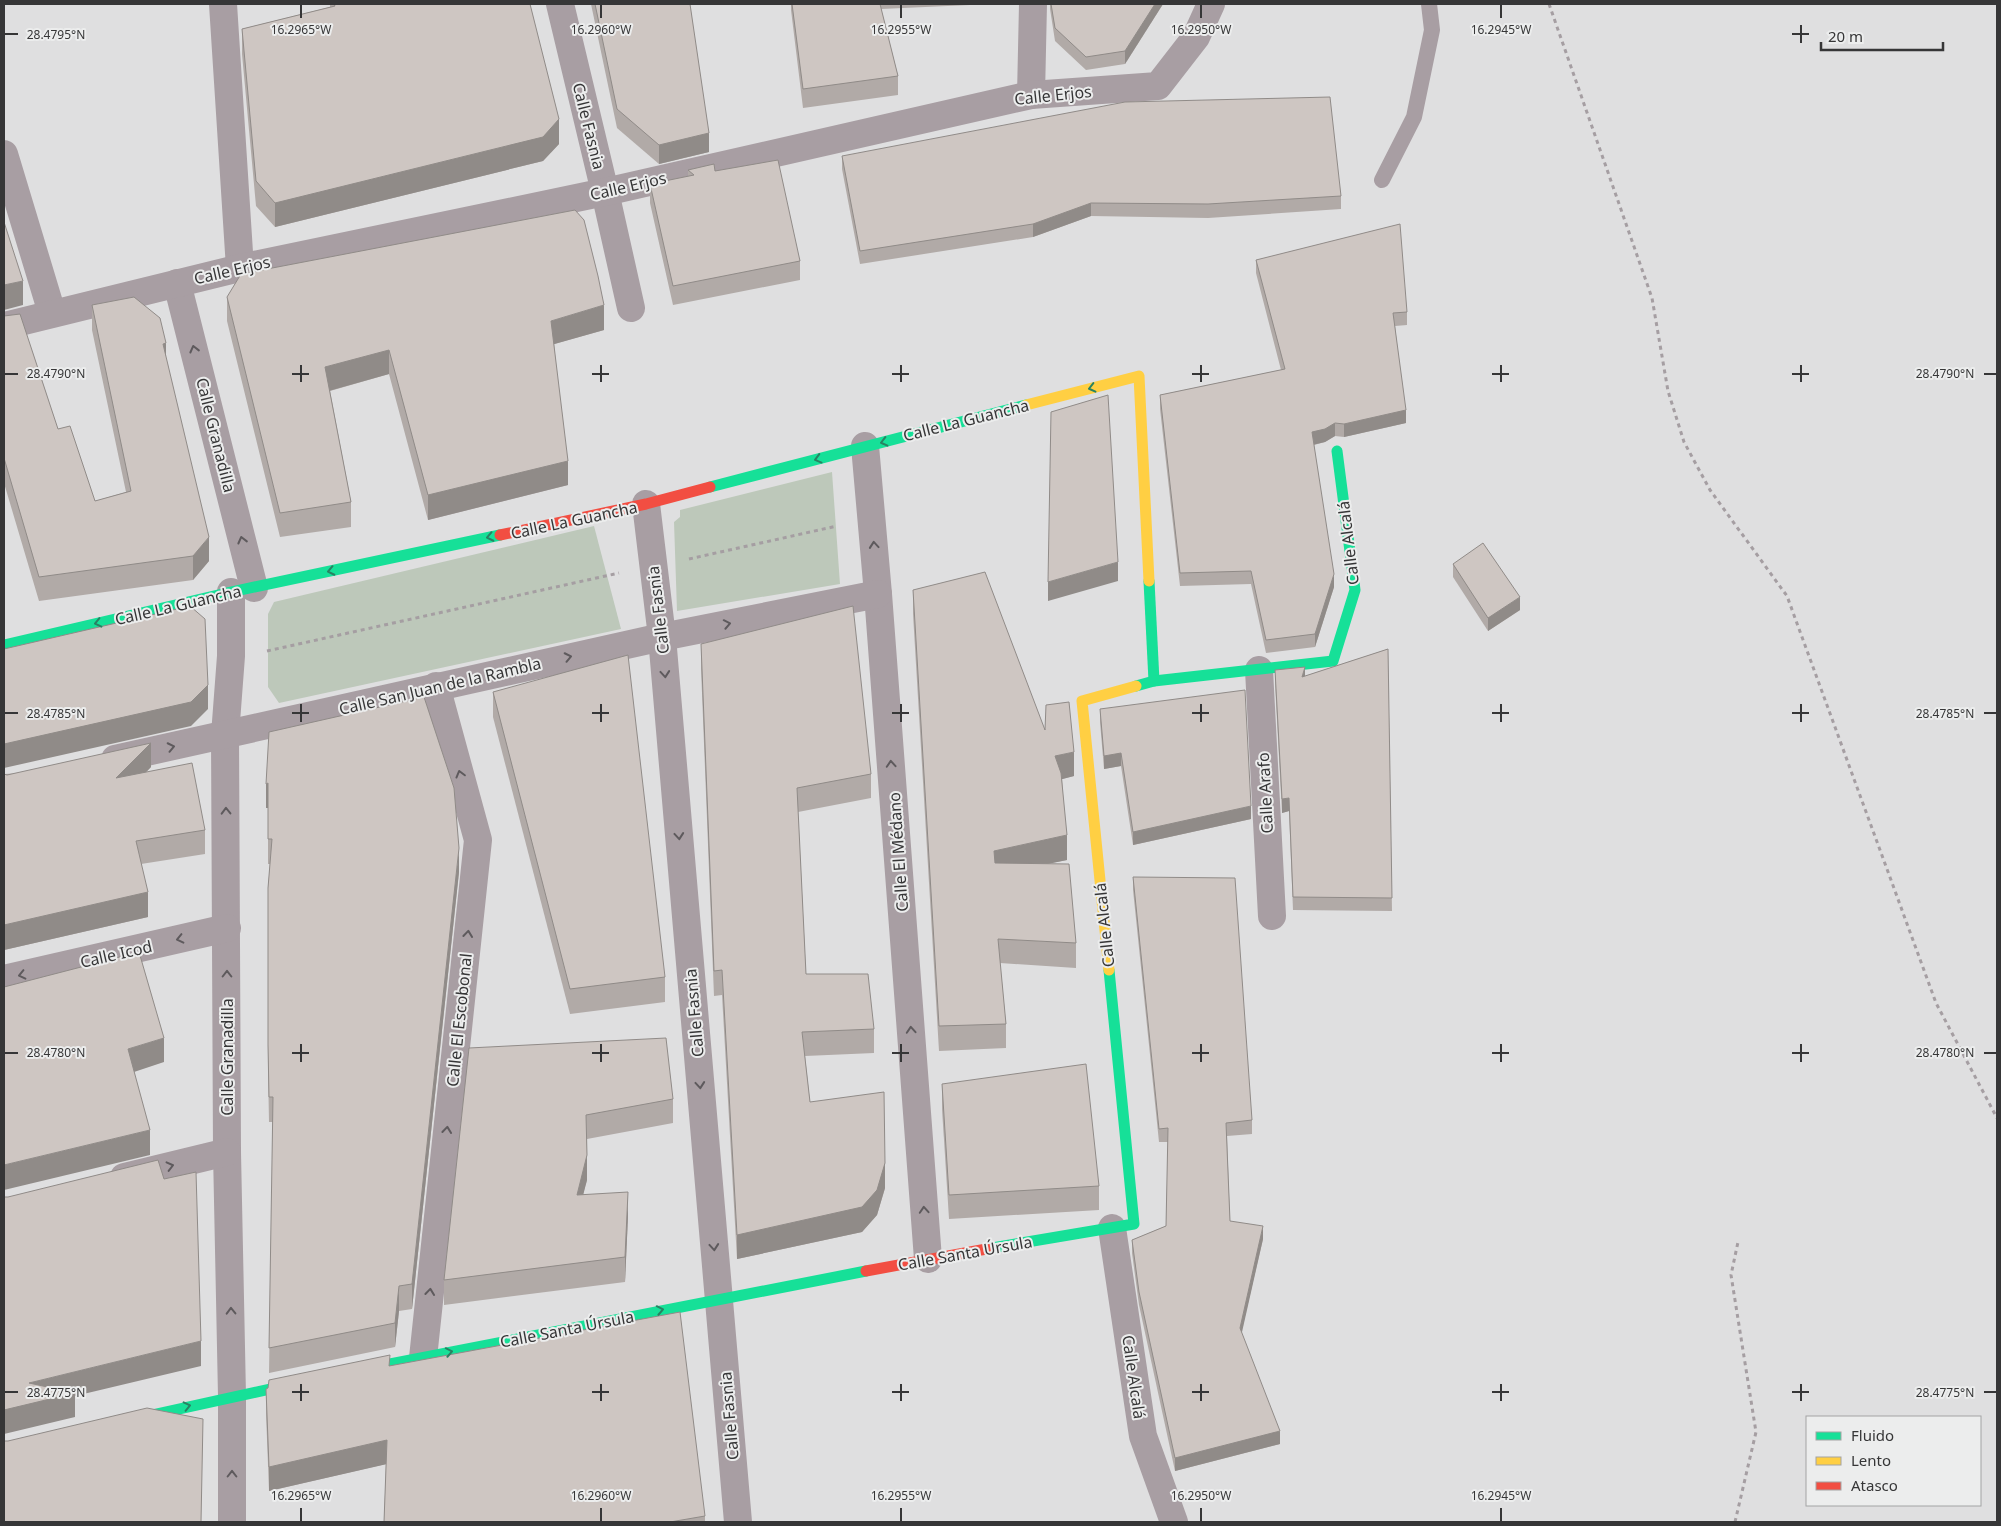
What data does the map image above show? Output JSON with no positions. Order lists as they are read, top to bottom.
{
  "streets": {
    "street": [
      "Calle Erjos",
      "Calle Fasnia",
      "Calle La Guancha",
      "Calle Granadilla",
      "Calle Alcalá",
      "Calle San Juan de la Rambla",
      "Calle Arafo",
      "Calle El Médano",
      "Calle Icod",
      "Calle El Escobonal",
      "Calle Santa Úrsula"
    ]
  },
  "crossings": [
    ["Calle Erjos", "Calle Fasnia"],
    ["Calle Erjos", "Calle Granadilla"],
    ["Calle Fasnia", "Calle La Guancha"],
    ["Calle Fasnia", "Calle San Juan de la Rambla"],
    ["Calle Fasnia", "Calle Santa Úrsula"],
    ["Calle La Guancha", "Calle Granadilla"],
    ["Calle La Guancha", "Calle Alcalá"],
    ["Calle La Guancha", "Calle El Médano"],
    ["Calle Granadilla", "Calle San Juan de la Rambla"],
    ["Calle Granadilla", "Calle Icod"],
    ["Calle Alcalá", "Calle Arafo"],
    ["Calle Alcalá", "Calle Santa Úrsula"],
    ["Calle San Juan de la Rambla", "Calle El Médano"],
    ["Calle San Juan de la Rambla", "Calle El Escobonal"],
    ["Calle El Médano", "Calle Santa Úrsula"],
    ["Calle El Escobonal", "Calle Santa Úrsula"]
  ],
  "one_way": [
    "Calle Fasnia",
    "Calle Granadilla",
    "Calle San Juan de la Rambla",
    "Calle El Médano",
    "Calle El Escobonal",
    "Calle Santa Úrsula"
  ],
  "legend": ["Fluido", "Lento", "Atasco"],
  "scale_bar": "20 m",
  "coordinates": [
    "16.2965°W",
    "16.2960°W",
    "16.2955°W",
    "16.2950°W",
    "16.2945°W",
    "28.4795°N",
    "28.4790°N",
    "28.4785°N",
    "28.4780°N",
    "28.4775°N"
  ]
}
